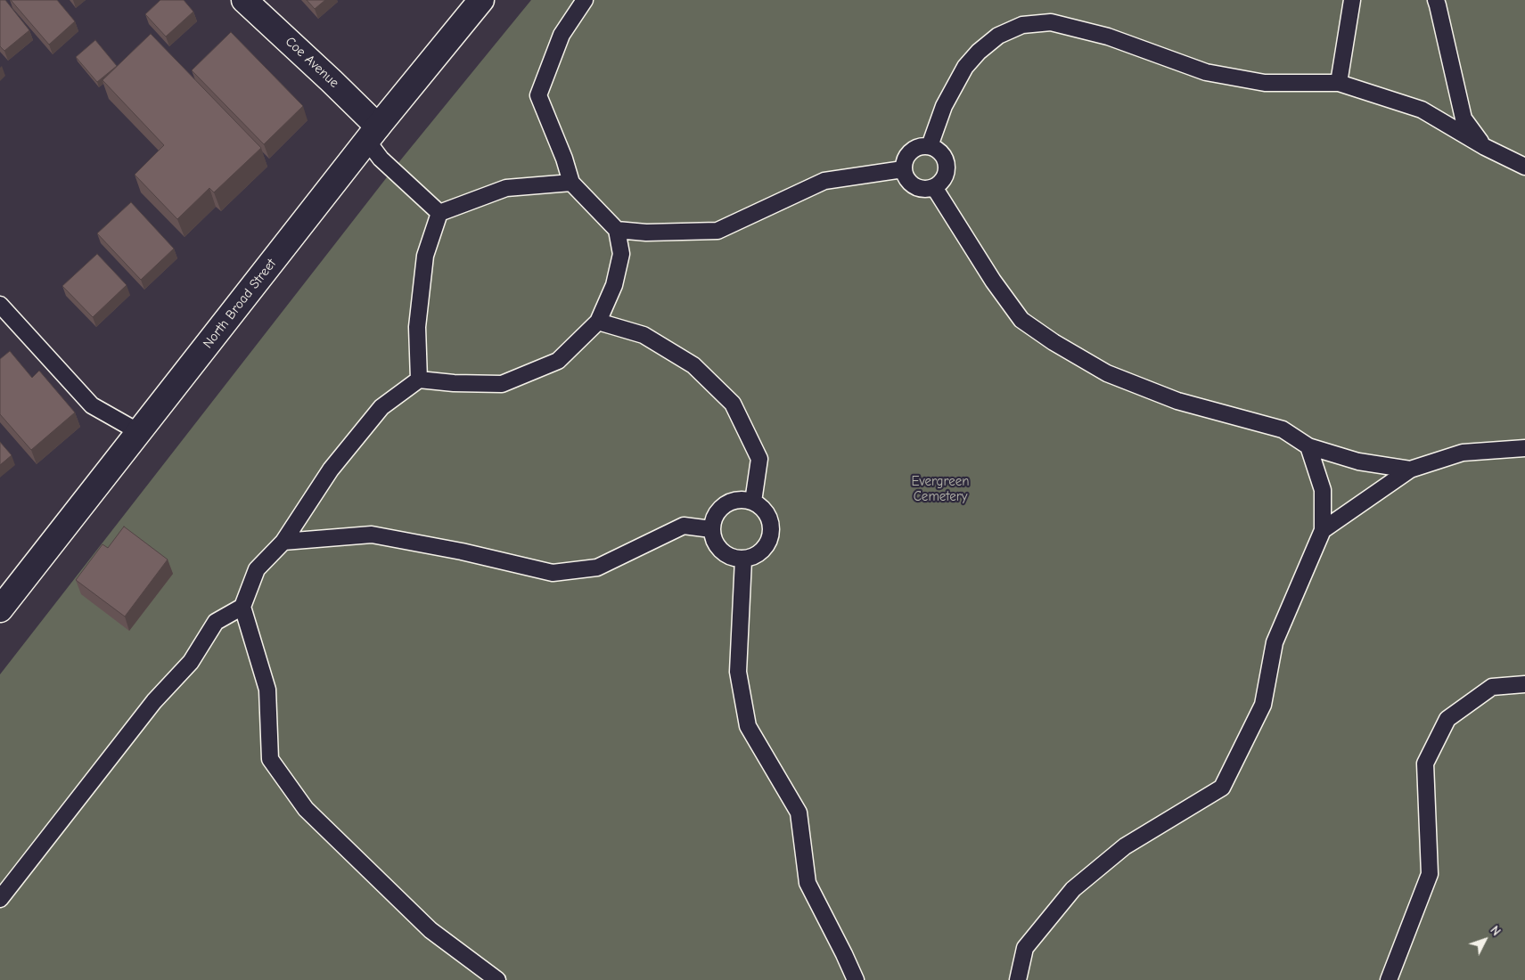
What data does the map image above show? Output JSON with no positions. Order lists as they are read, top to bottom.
{
  "streets": {
    "main road": ["Coe Avenue", "North Broad Street"]
  },
  "crossings": [
    ["Coe Avenue", "North Broad Street"]
  ],
  "parks": ["Evergreen Cemetery"],
  "north": "top right"
}
